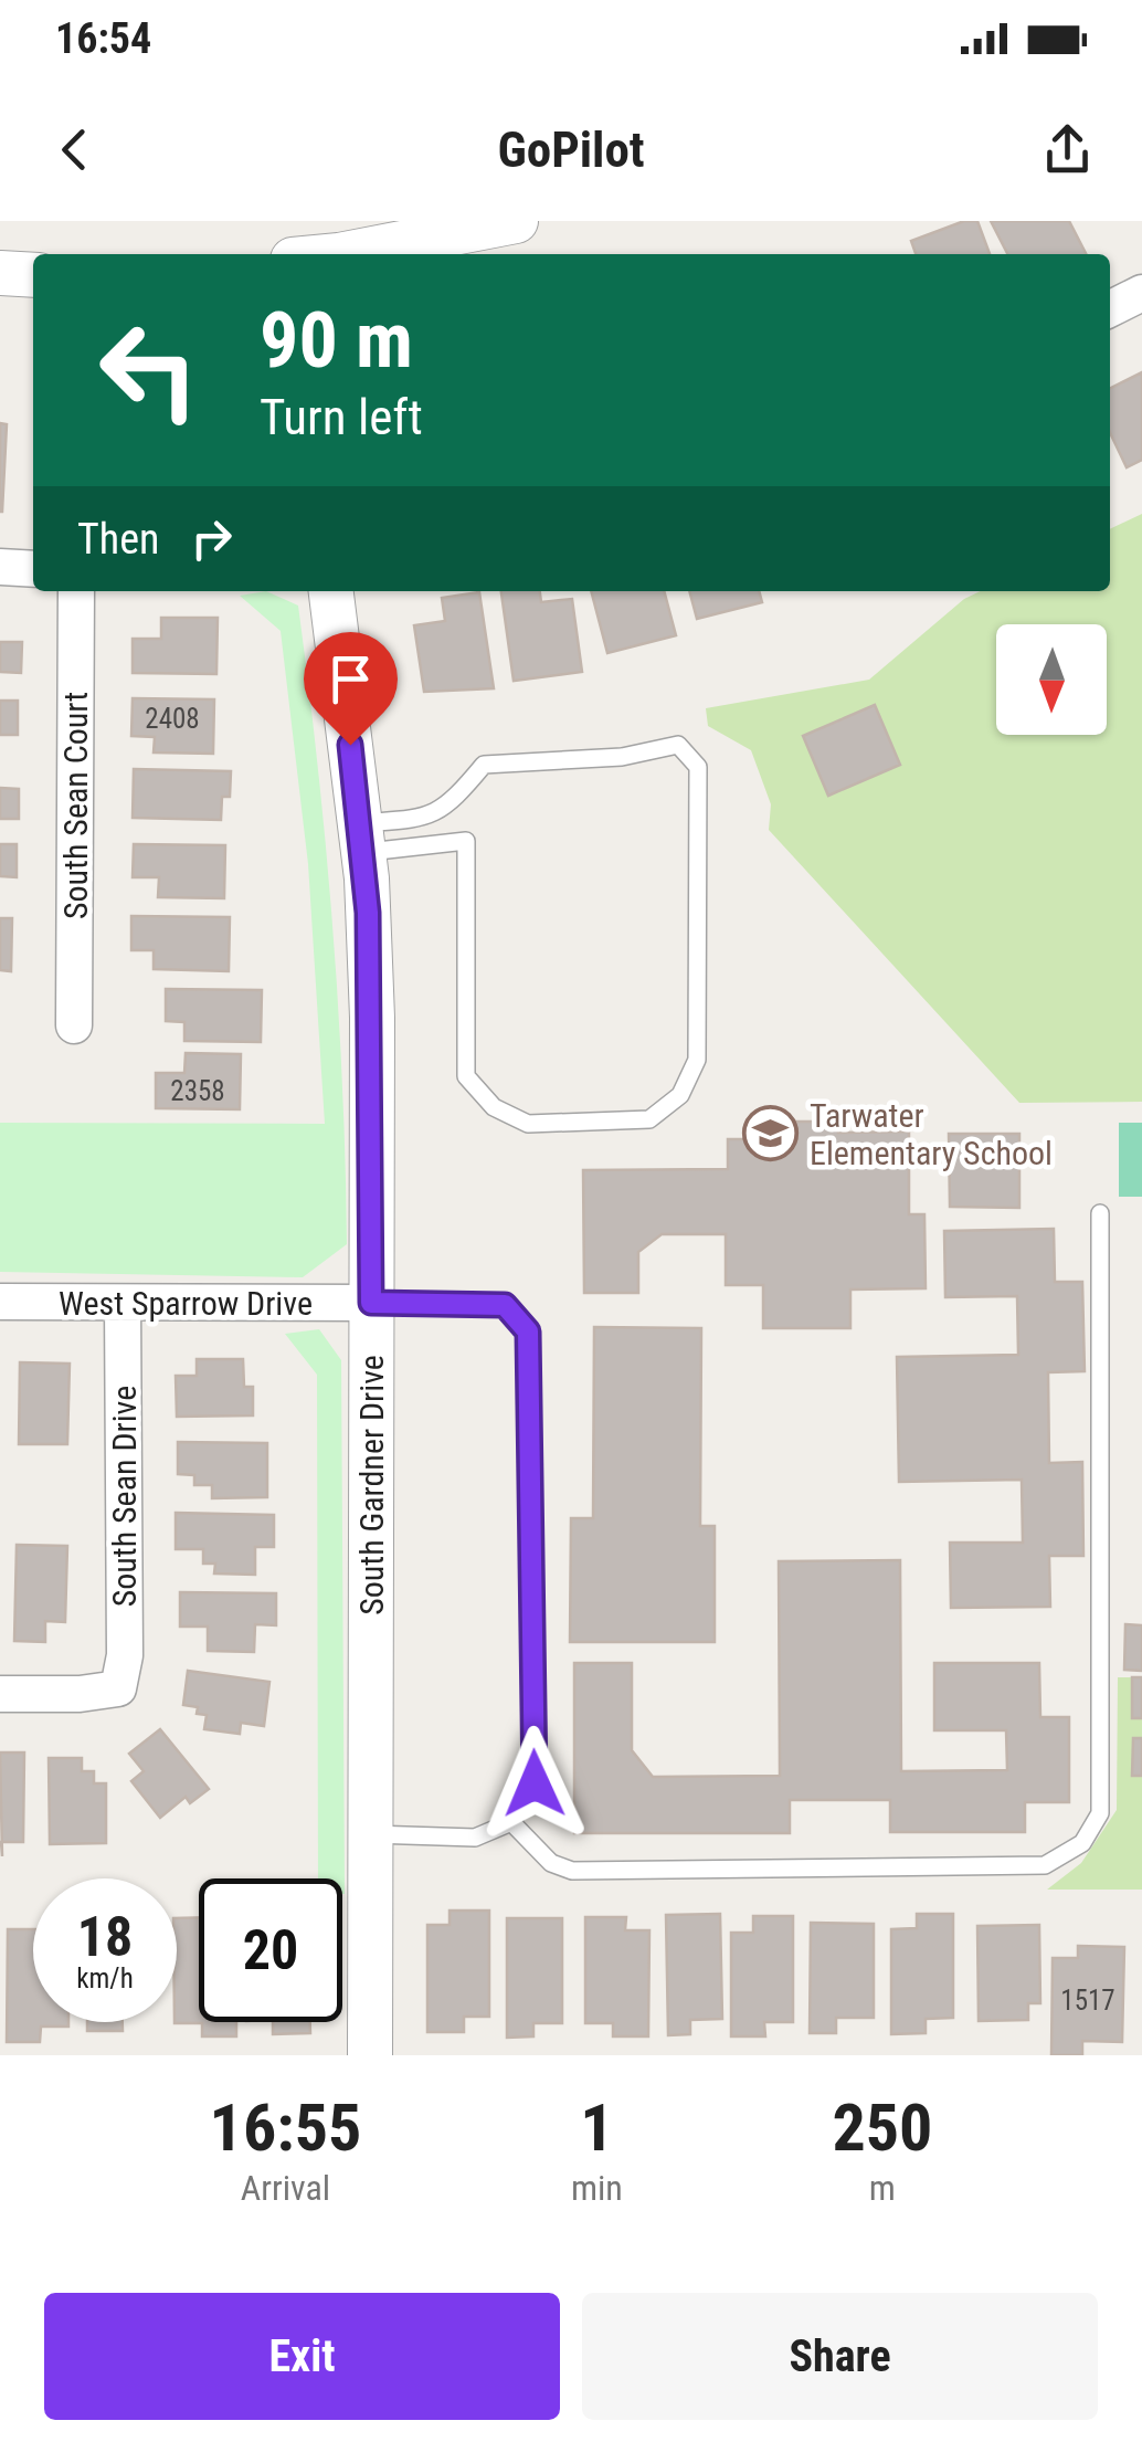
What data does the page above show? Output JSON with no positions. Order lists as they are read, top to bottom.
{
  "streets": {
    "street": [
      "South Sean Court",
      "West Sparrow Drive",
      "South Gardner Drive",
      "South Sean Drive"
    ]
  },
  "crossings": [
    ["West Sparrow Drive", "South Gardner Drive"],
    ["West Sparrow Drive", "South Sean Drive"]
  ],
  "places": {
    "school or university": ["Tarwater Elementary School"]
  },
  "house_numbers": ["2408", "2358", "1517"],
  "north": "bottom",
  "page": {
    "status": "16:54",
    "header": "GoPilot",
    "turn": ["90 m", "Turn left"],
    "then": "Then",
    "speed": "18 km/h",
    "limit": "20",
    "eta": [
      "16:55",
      "Arrival",
      "1",
      "min",
      "250",
      "m"
    ],
    "buttons": ["Exit", "Share"]
  }
}
